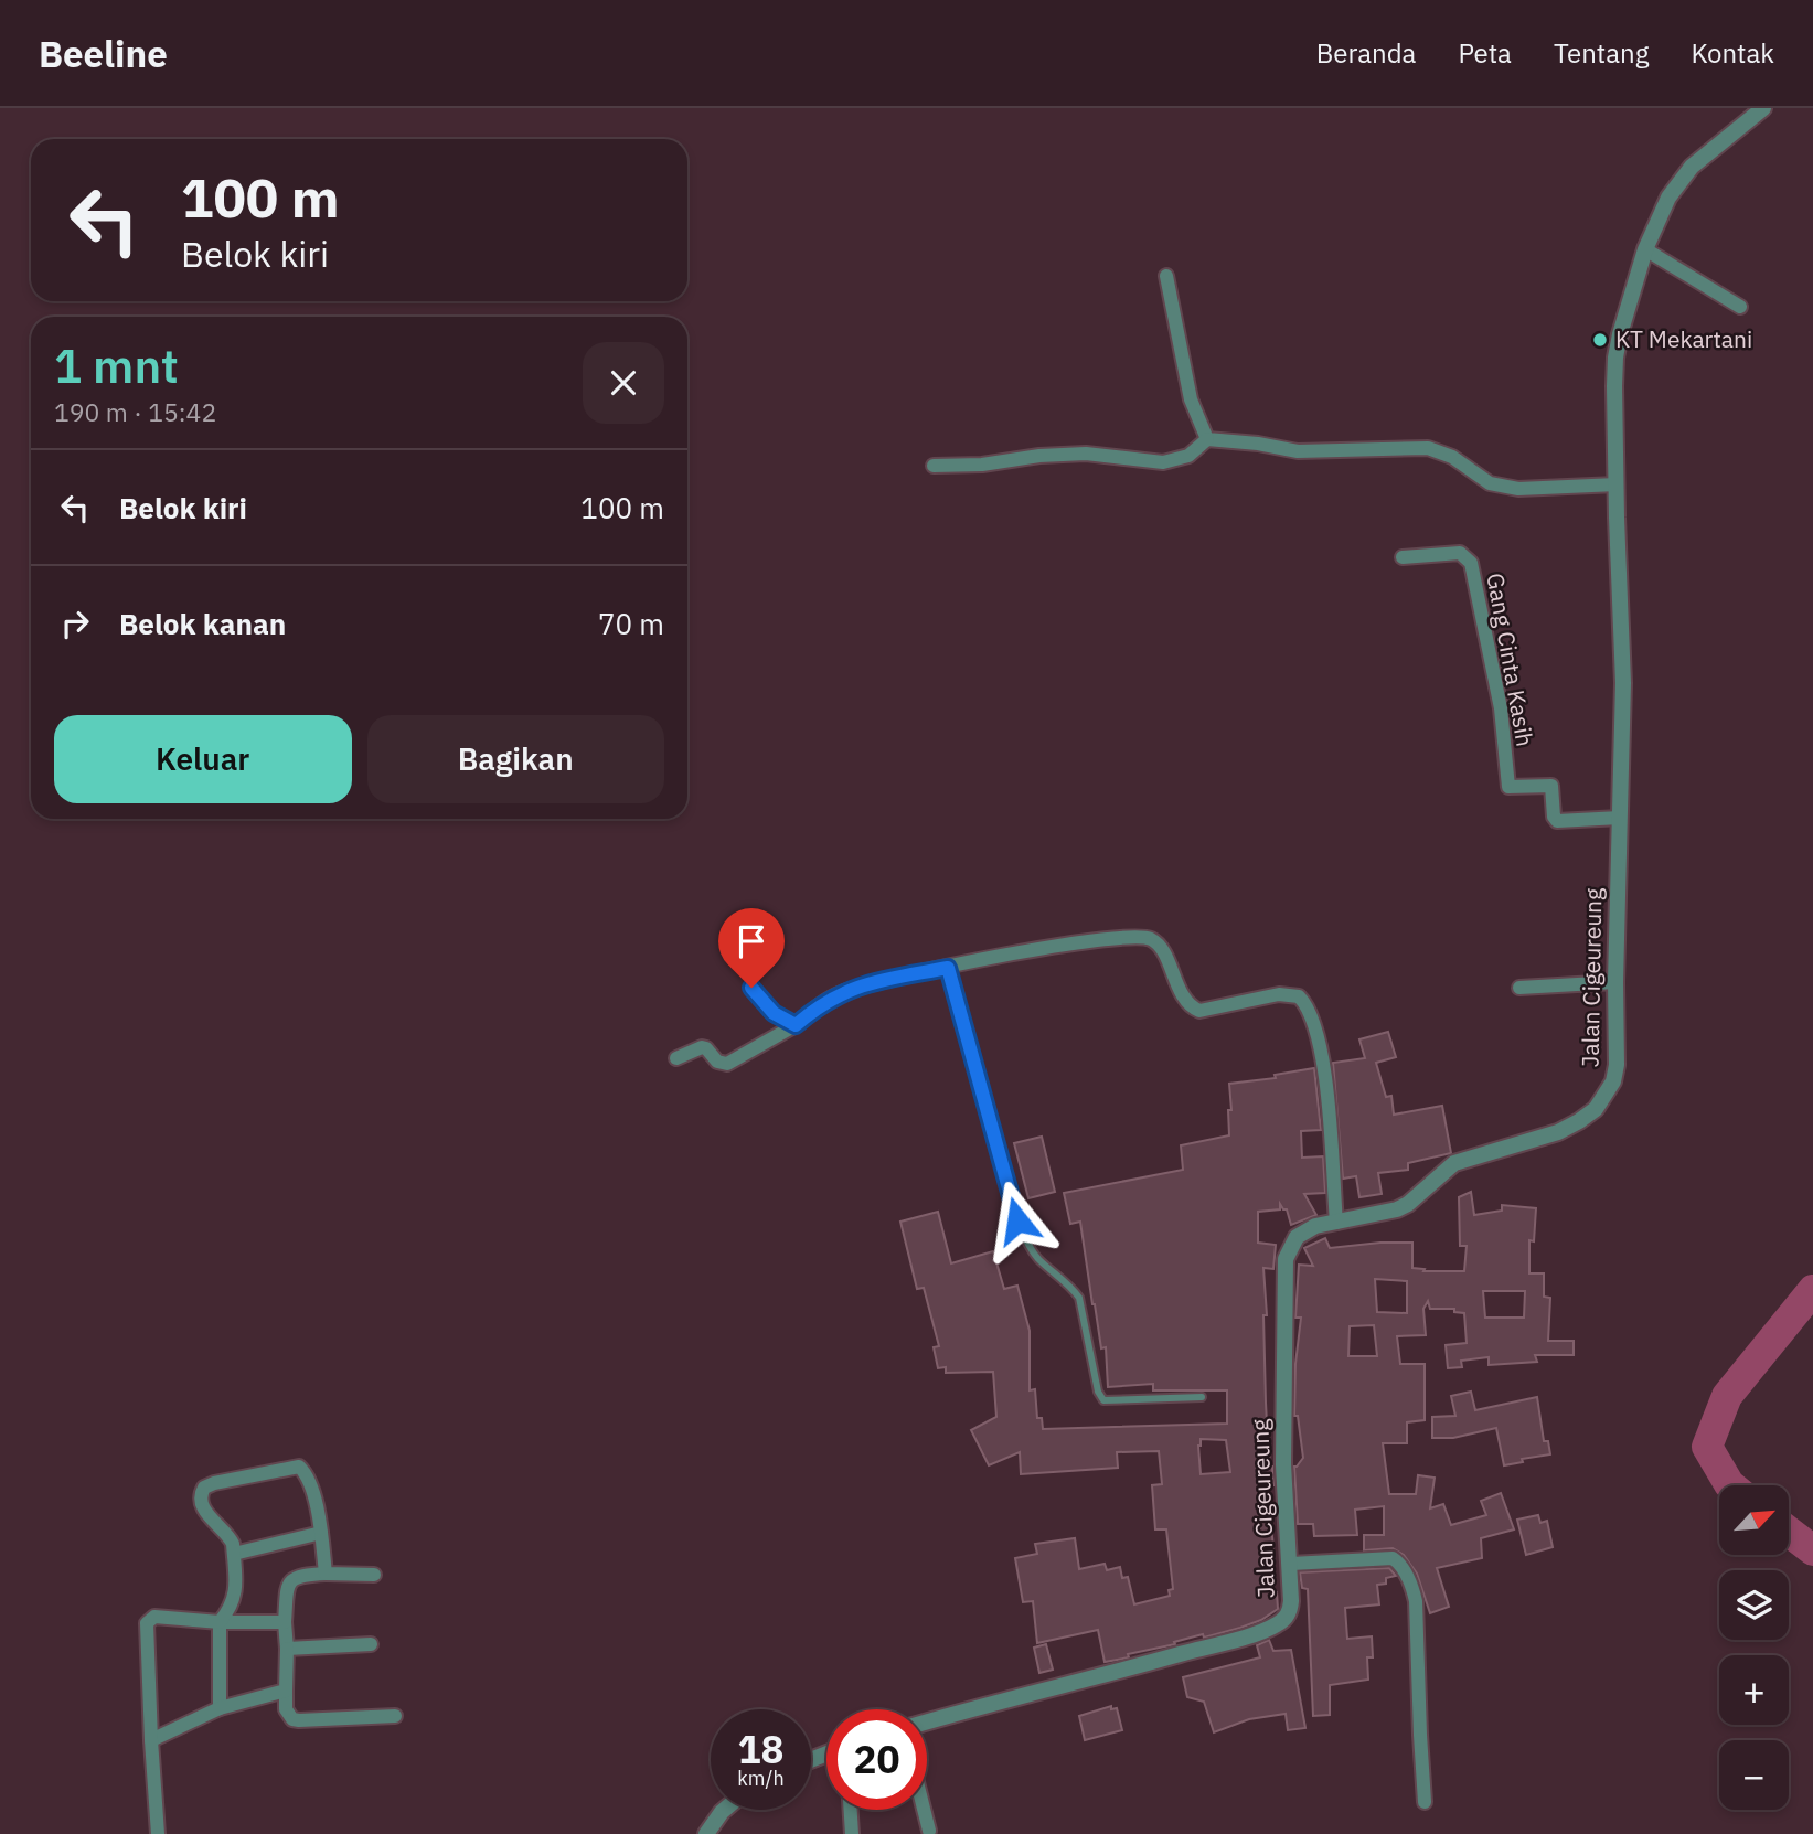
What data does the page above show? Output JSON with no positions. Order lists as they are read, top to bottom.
{
  "streets": {
    "street": ["Gang Cinta Kasih", "Jalan Cigeureung"]
  },
  "crossings": [
    ["Gang Cinta Kasih", "Jalan Cigeureung"]
  ],
  "places": ["KT Mekartani"],
  "north": "top right",
  "page": {
    "header": "Beeline",
    "nav": [
      "Beranda",
      "Peta",
      "Tentang",
      "Kontak"
    ],
    "turn": ["100 m", "Belok kiri"],
    "heading": ["1 mnt", "190 m · 15:42"],
    "list": [
      {
        "name": "Belok kiri",
        "value": "100 m"
      },
      {
        "name": "Belok kanan",
        "value": "70 m"
      }
    ],
    "buttons": ["Keluar", "Bagikan"],
    "map_buttons": ["+", "−"],
    "speed": "18 km/h",
    "limit": "20"
  }
}
